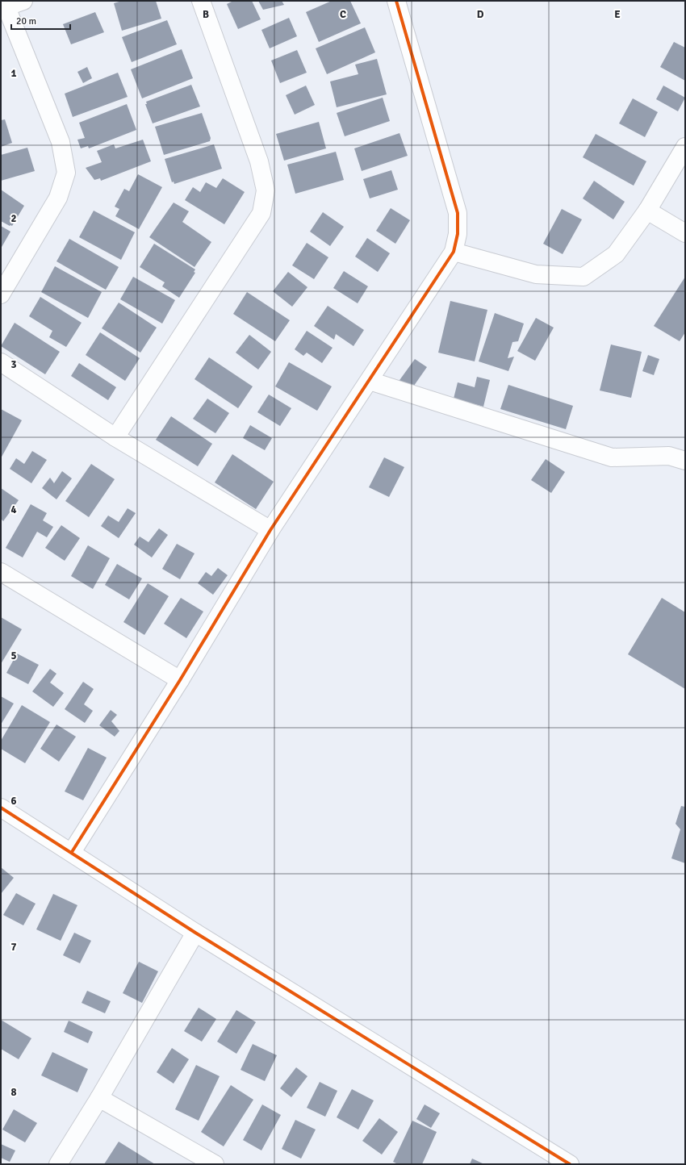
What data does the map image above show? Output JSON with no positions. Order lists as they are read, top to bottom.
{
  "scale_bar": "20 m",
  "grid": {
    "columns": [
      "B",
      "C",
      "D",
      "E"
    ],
    "rows": [
      "1",
      "2",
      "3",
      "4",
      "5",
      "6",
      "7",
      "8"
    ]
  }
}
